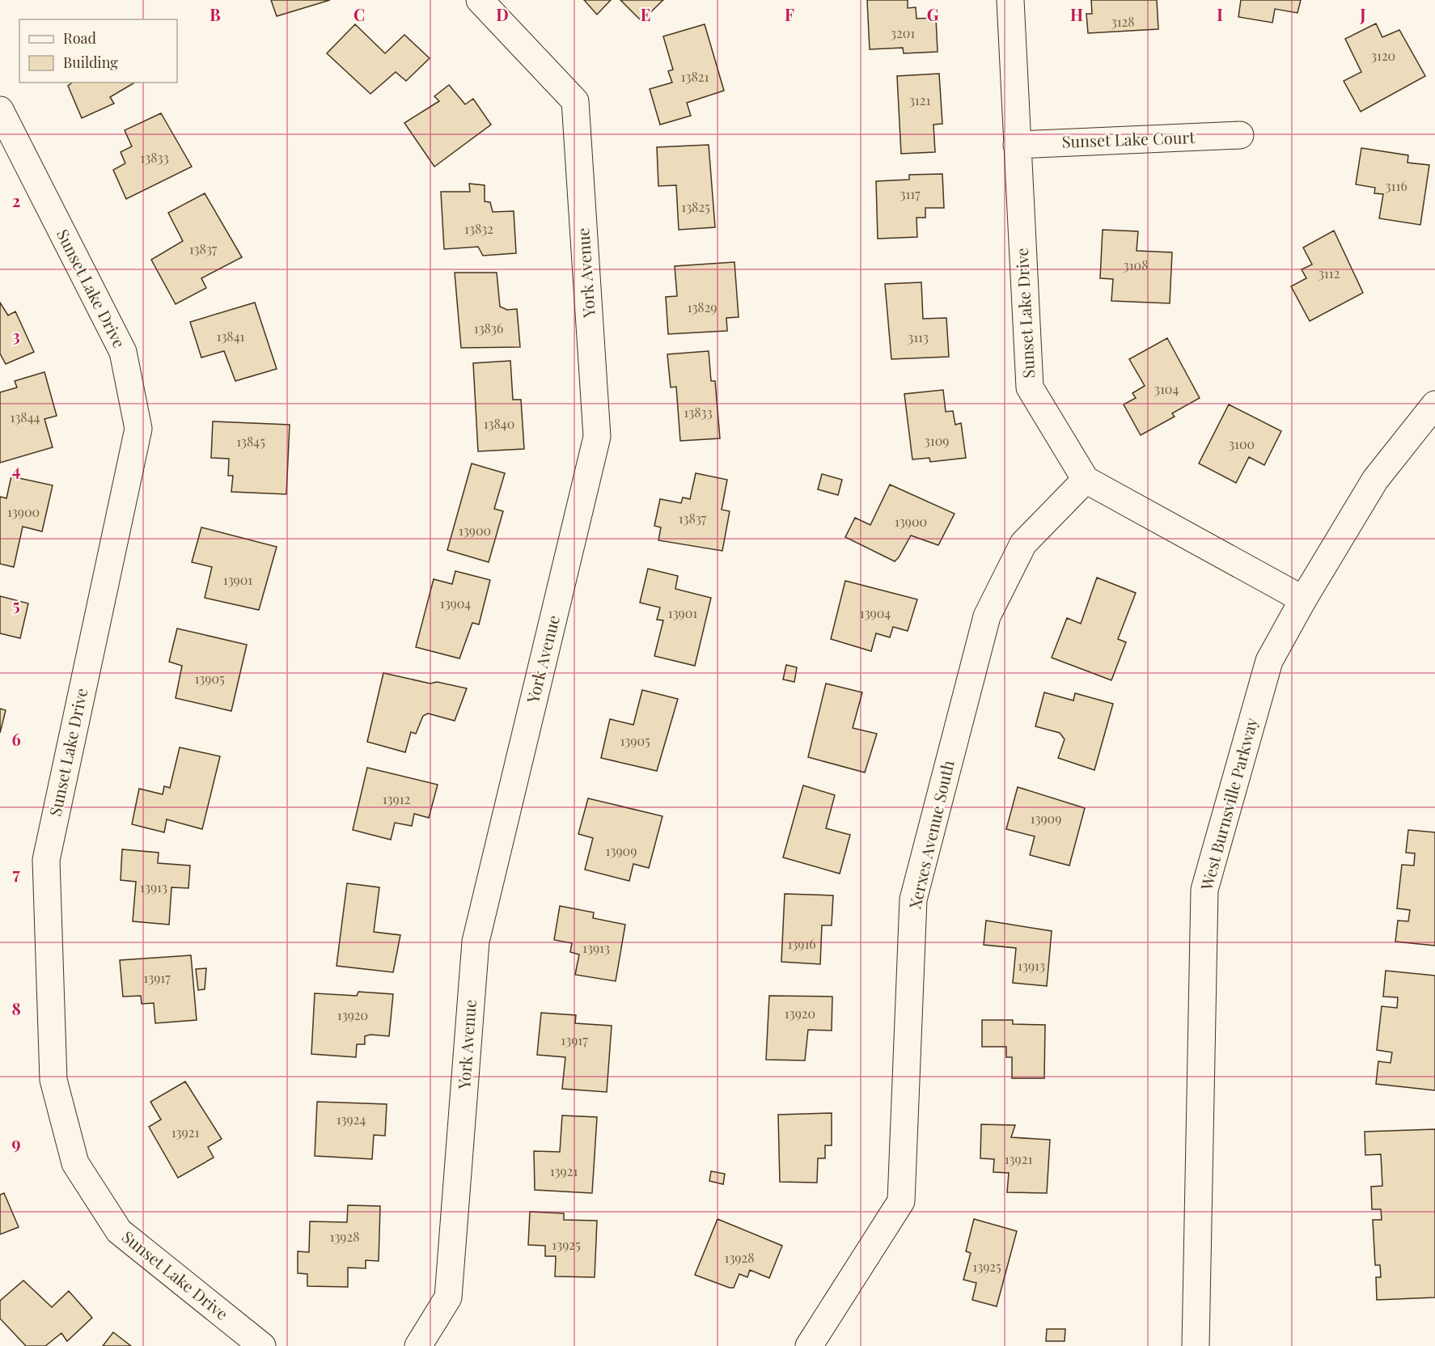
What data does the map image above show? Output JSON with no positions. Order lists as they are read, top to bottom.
{
  "streets": {
    "street": [
      "Sunset Lake Court",
      "York Avenue",
      "Sunset Lake Drive",
      "West Burnsville Parkway",
      "Xerxes Avenue South"
    ]
  },
  "crossings": [
    ["Sunset Lake Court", "Sunset Lake Drive"],
    ["Sunset Lake Drive", "West Burnsville Parkway"],
    ["Sunset Lake Drive", "Xerxes Avenue South"]
  ],
  "house_numbers": [
    "3128",
    "3201",
    "3120",
    "13821",
    "3121",
    "13833",
    "3116",
    "3117",
    "13825",
    "13832",
    "13837",
    "3108",
    "3112",
    "13829",
    "13836",
    "13841",
    "3113",
    "3104",
    "13833",
    "13844",
    "13840",
    "3109",
    "13845",
    "3100",
    "13900",
    "13837",
    "13900",
    "13900",
    "13901",
    "13904",
    "13901",
    "13904",
    "13905",
    "13905",
    "13912",
    "13909",
    "13909",
    "13913",
    "13916",
    "13913",
    "13913",
    "13917",
    "13920",
    "13920",
    "13917",
    "13924",
    "13921",
    "13921",
    "13921",
    "13928",
    "13925",
    "13928",
    "13925"
  ],
  "legend": ["Road", "Building"],
  "grid": {
    "columns": [
      "B",
      "C",
      "D",
      "E",
      "F",
      "G",
      "H",
      "I",
      "J"
    ],
    "rows": [
      "2",
      "3",
      "4",
      "5",
      "6",
      "7",
      "8",
      "9"
    ]
  }
}
